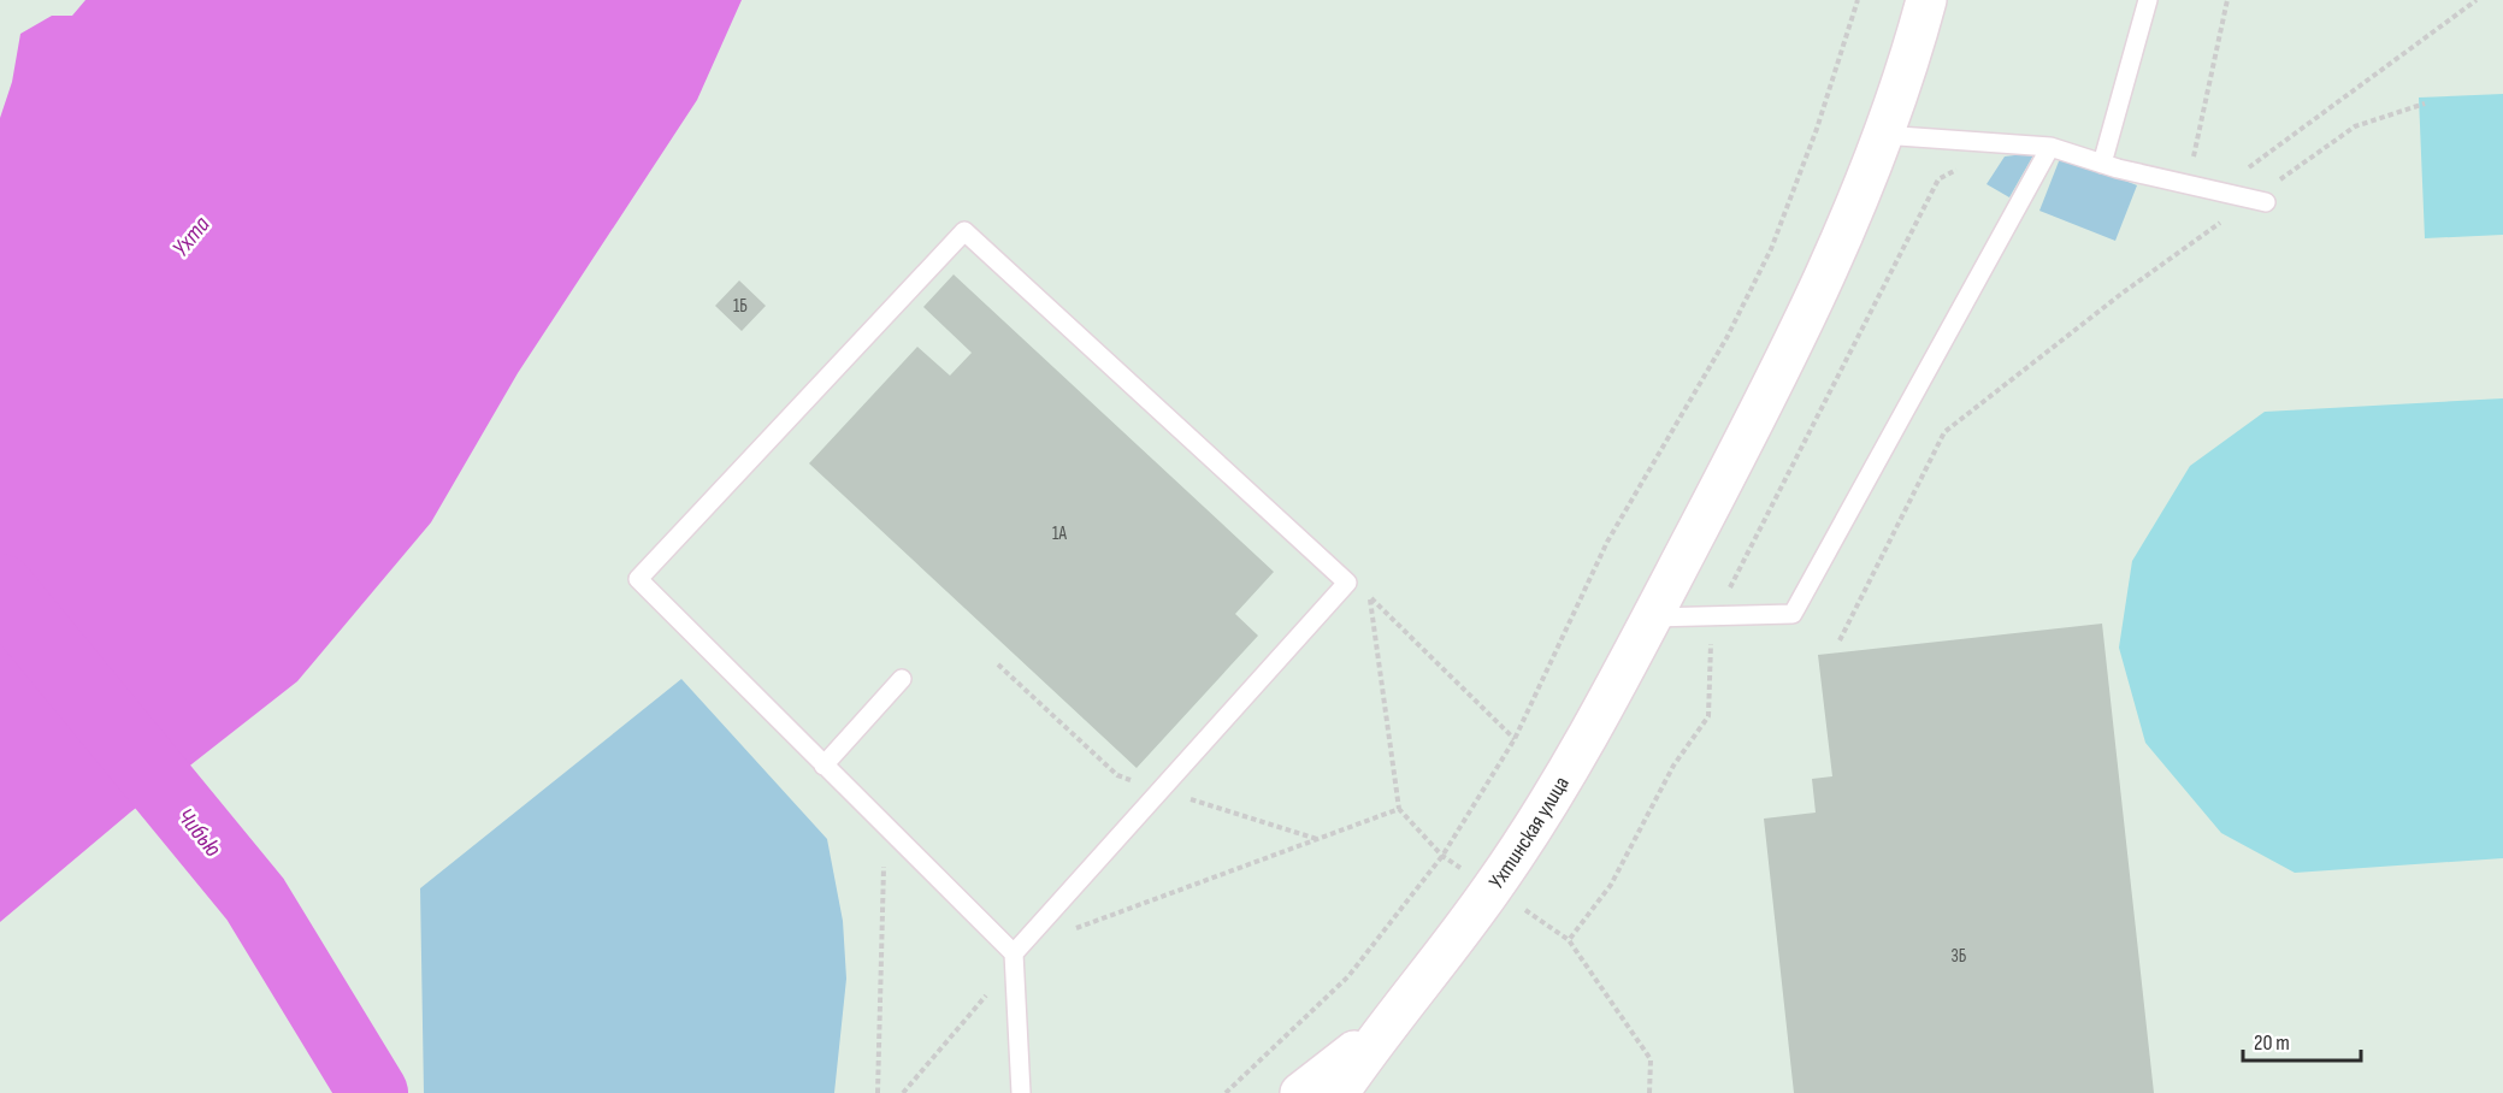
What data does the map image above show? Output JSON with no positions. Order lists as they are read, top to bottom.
{
  "streets": {
    "main road": ["Ухтинская улица"]
  },
  "water": ["Ухта", "Чибью"],
  "house_numbers": ["1Б", "1А", "3Б"],
  "scale_bar": "20 m"
}
